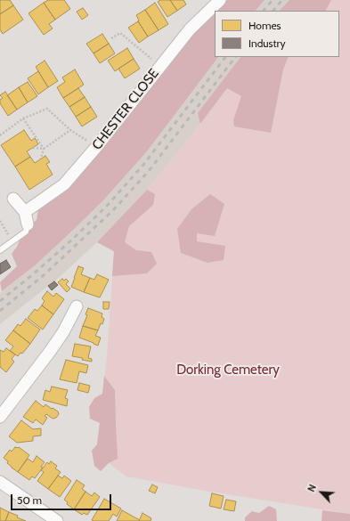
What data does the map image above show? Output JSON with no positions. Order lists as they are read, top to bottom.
{
  "streets": {
    "street": ["CHESTER CLOSE"]
  },
  "parks": ["Dorking Cemetery"],
  "legend": ["Homes", "Industry"],
  "scale_bar": "50 m",
  "north": "top left"
}
